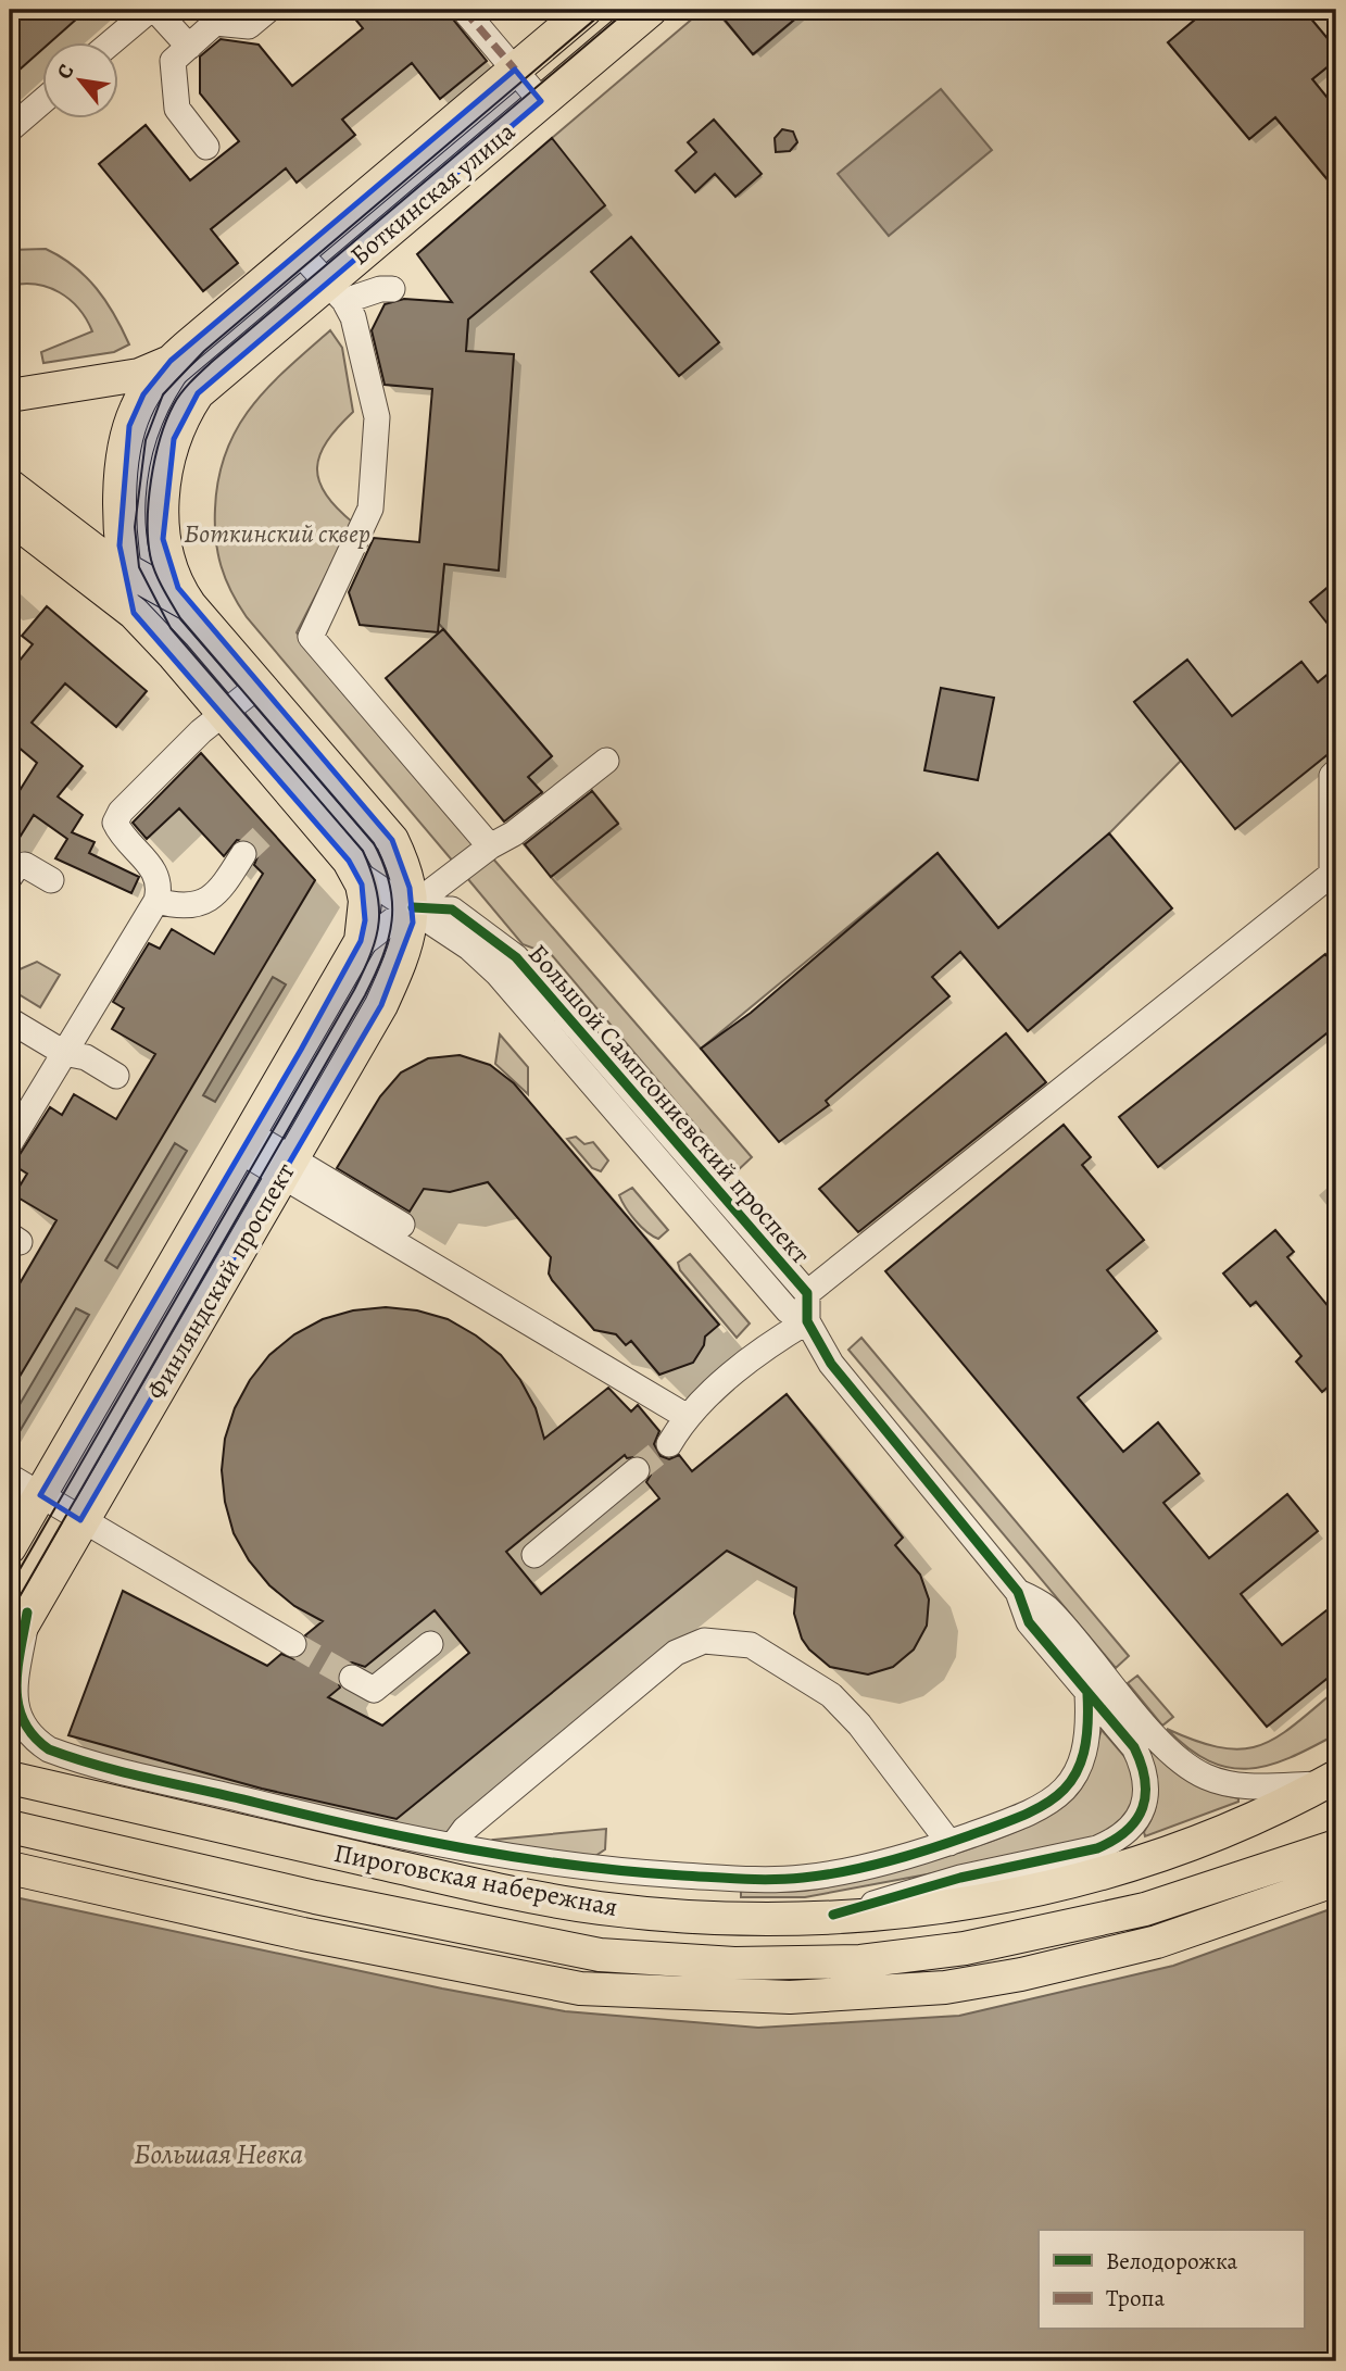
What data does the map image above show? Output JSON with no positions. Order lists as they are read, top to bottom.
{
  "streets": {
    "main road": ["Боткинская улица", "Финляндский проспект", "Пироговская набережная"],
    "street": ["Большой Сампсониевский проспект"]
  },
  "crossings": [
    ["Большой Сампсониевский проспект", "Финляндский проспект"]
  ],
  "water": ["Большая Невка"],
  "parks": ["Боткинский сквер"],
  "legend": ["Велодорожка", "Тропа"],
  "north": "top left"
}
